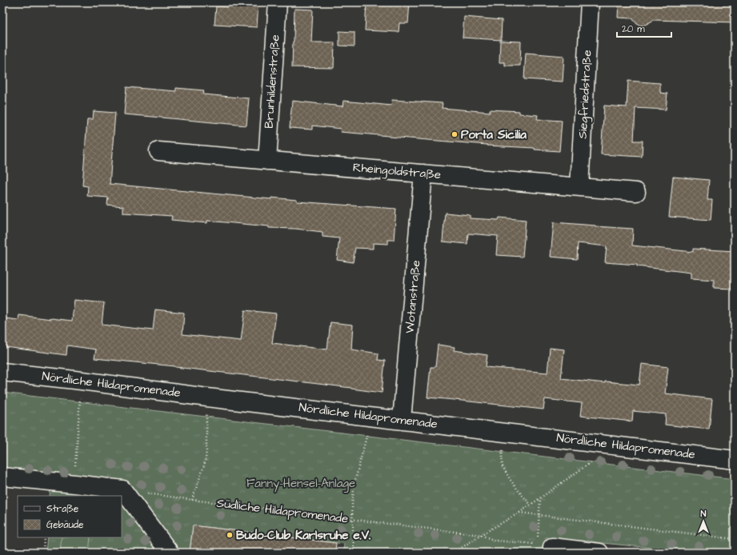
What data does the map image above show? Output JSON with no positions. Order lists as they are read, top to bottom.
{
  "streets": {
    "street": [
      "Brunhildenstraße",
      "Siegfriedstraße",
      "Rheingoldstraße",
      "Wotanstraße",
      "Nördliche Hildapromenade"
    ],
    "path": ["Südliche Hildapromenade"]
  },
  "crossings": [
    ["Brunhildenstraße", "Rheingoldstraße"],
    ["Siegfriedstraße", "Rheingoldstraße"],
    ["Rheingoldstraße", "Wotanstraße"],
    ["Wotanstraße", "Nördliche Hildapromenade"]
  ],
  "parks": ["Fanny-Hensel-Anlage"],
  "places": ["Porta Sicilia", "Budo-Club Karlsruhe e.V."],
  "legend": ["Straße", "Gebäude"],
  "scale_bar": "20 m",
  "north": "top"
}
